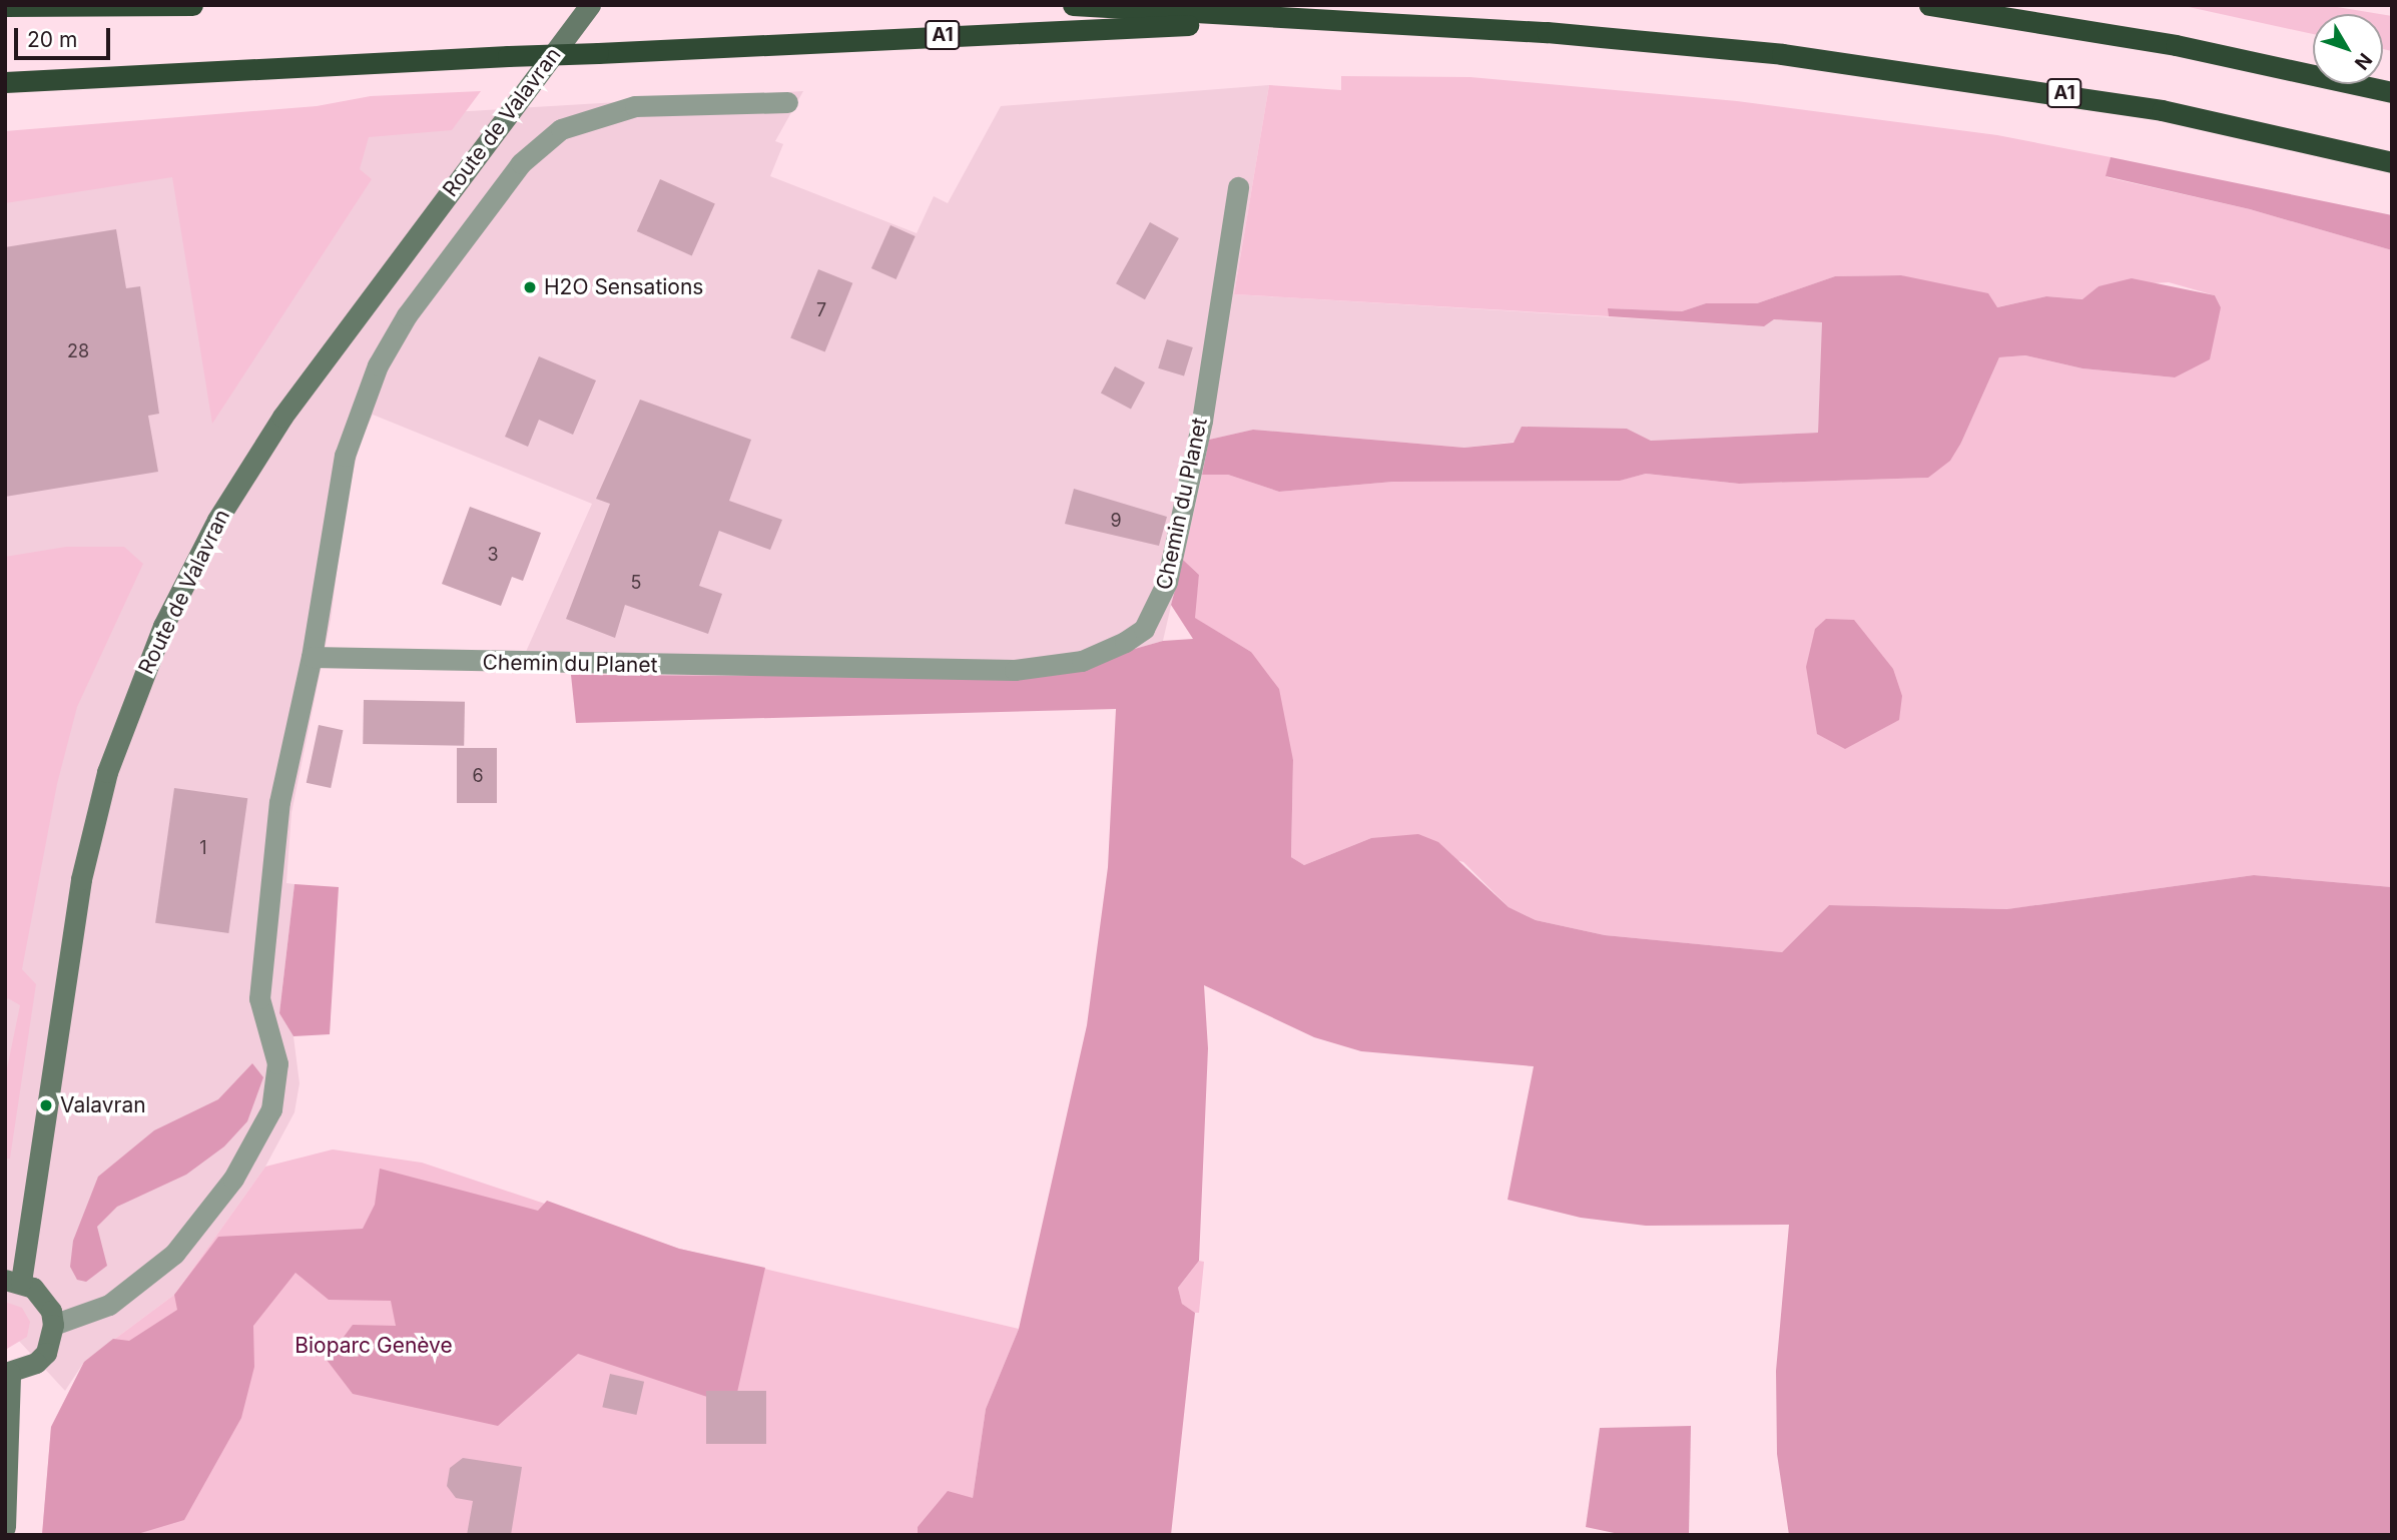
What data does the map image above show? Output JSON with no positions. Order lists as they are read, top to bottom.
{
  "streets": {
    "highway": ["A1"],
    "street": ["Route de Valavran", "Chemin du Planet"]
  },
  "parks": ["Bioparc Genève"],
  "places": ["H2O Sensations", "Valavran"],
  "house_numbers": [
    "7",
    "28",
    "9",
    "3",
    "5",
    "6",
    "1"
  ],
  "scale_bar": "20 m",
  "north": "bottom right"
}
